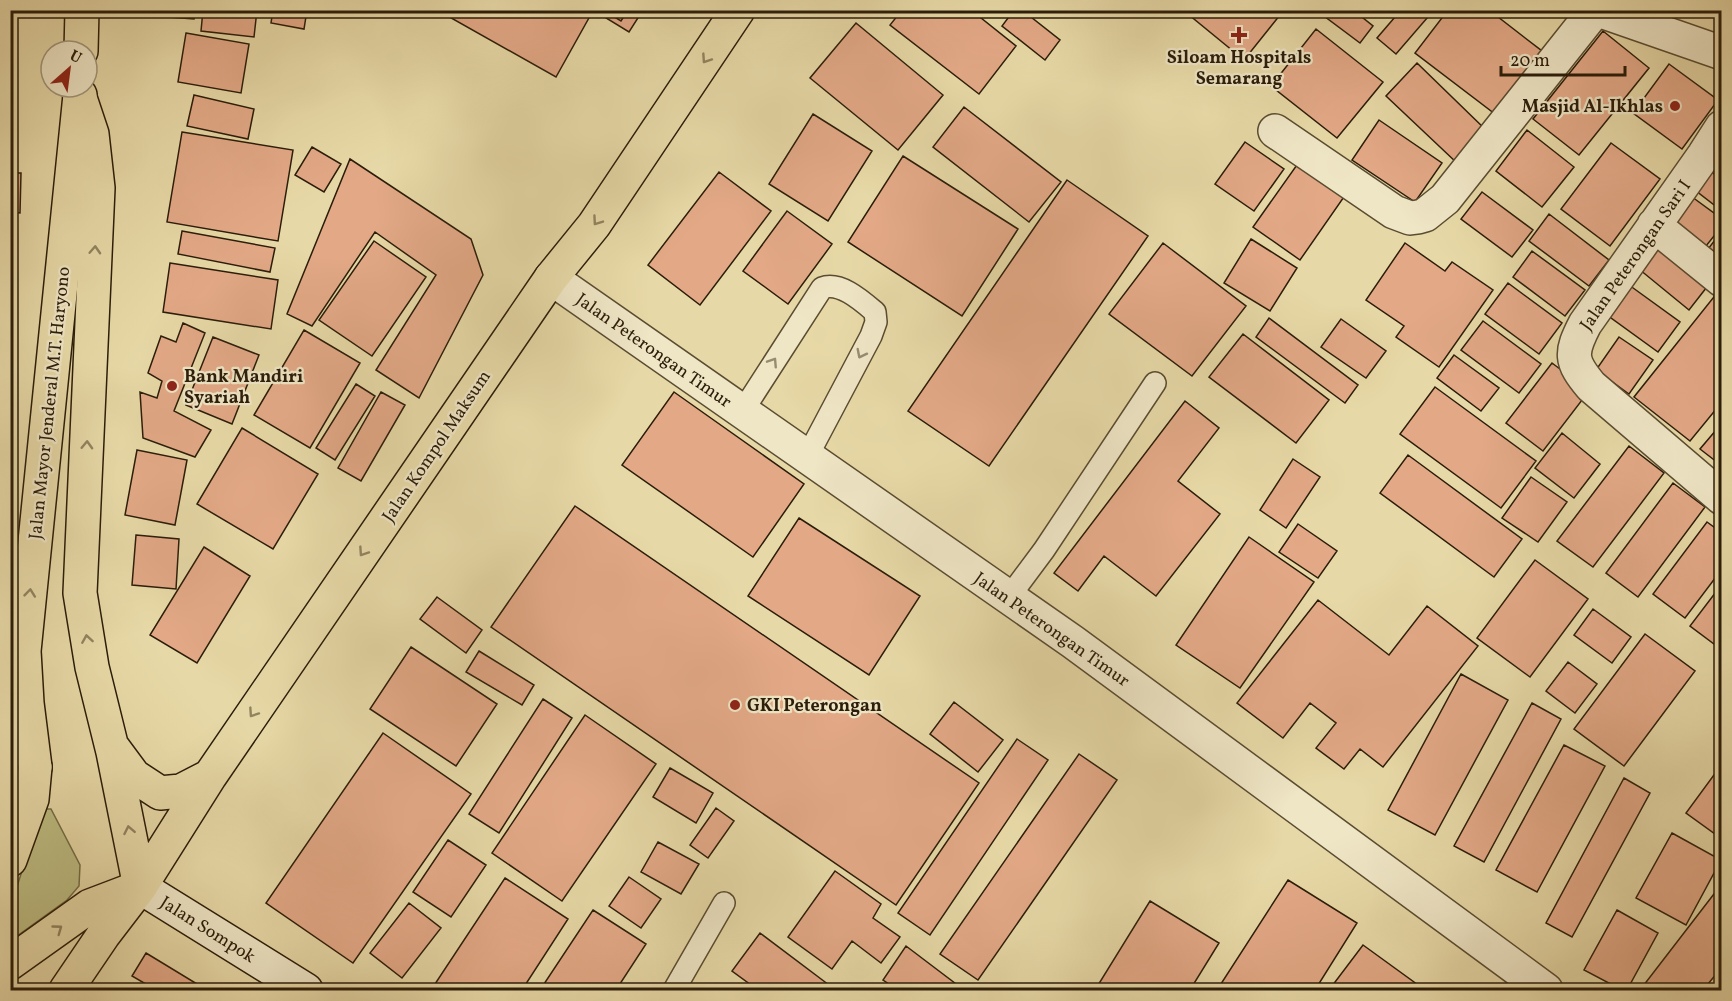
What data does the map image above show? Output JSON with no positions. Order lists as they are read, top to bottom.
{
  "streets": {
    "main road": ["Jalan Mayor Jenderal M.T. Haryono", "Jalan Kompol Maksum"],
    "street": ["Jalan Peterongan Sari I", "Jalan Peterongan Timur", "Jalan Sompok"]
  },
  "crossings": [
    ["Jalan Peterongan Timur", "Jalan Kompol Maksum"],
    ["Jalan Kompol Maksum", "Jalan Sompok"]
  ],
  "one_way": ["Jalan Kompol Maksum"],
  "places": {
    "health": ["Siloam Hospitals Semarang"],
    "other": ["Masjid Al-Ikhlas", "Bank Mandiri Syariah", "GKI Peterongan"]
  },
  "scale_bar": "20 m",
  "north": "top right"
}
